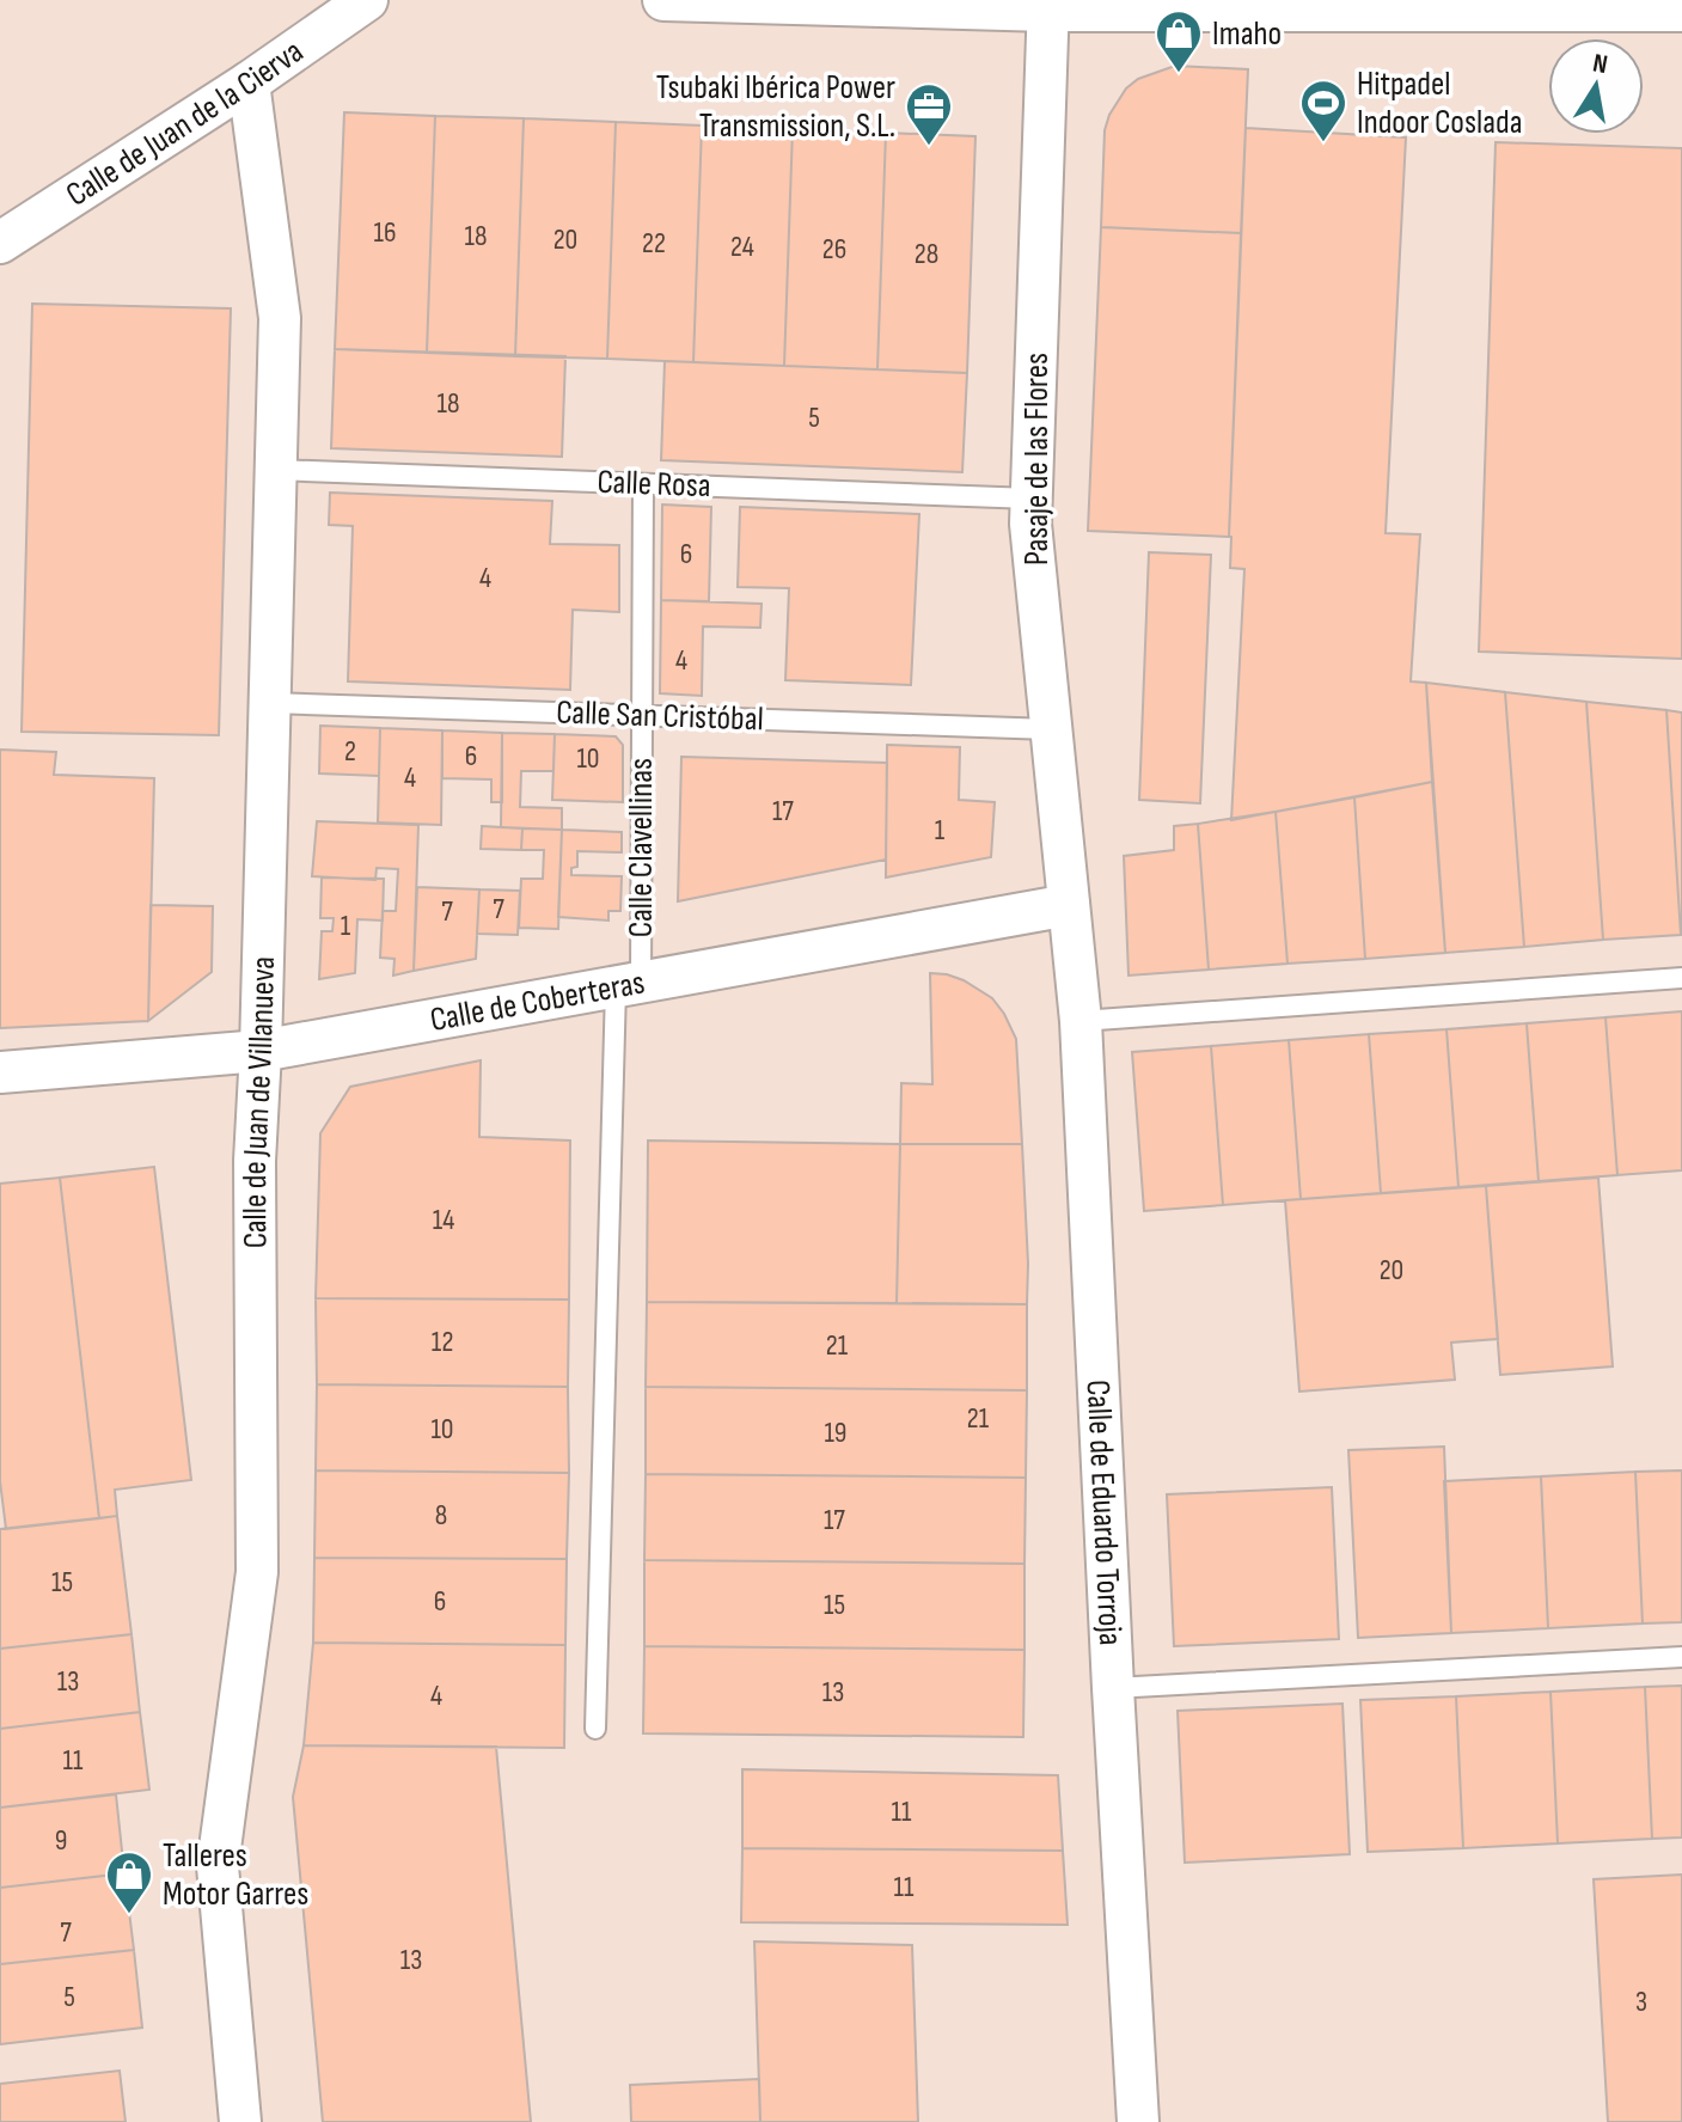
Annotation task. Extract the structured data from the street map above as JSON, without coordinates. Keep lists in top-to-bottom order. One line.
{"streets":{"street":["Calle de Juan de la Cierva","Pasaje de las Flores","Calle de Coberteras","Calle de Juan de Villanueva","Calle de Eduardo Torroja"],"lane":["Calle Rosa","Calle San Cristóbal","Calle Clavellinas"]},"crossings":[["Calle de Juan de la Cierva","Calle de Juan de Villanueva"],["Pasaje de las Flores","Calle Rosa"],["Pasaje de las Flores","Calle San Cristóbal"],["Pasaje de las Flores","Calle de Coberteras"],["Pasaje de las Flores","Calle de Eduardo Torroja"],["Calle Rosa","Calle Clavellinas"],["Calle Rosa","Calle de Juan de Villanueva"],["Calle San Cristóbal","Calle Clavellinas"],["Calle San Cristóbal","Calle de Juan de Villanueva"],["Calle Clavellinas","Calle de Coberteras"],["Calle de Coberteras","Calle de Juan de Villanueva"],["Calle de Coberteras","Calle de Eduardo Torroja"]],"places":{"shop":["Imaho","Talleres Motor Garres"],"sports":["Hitpadel Indoor Coslada"],"office":["Tsubaki Ibérica Power Transmission, S.L."]},"house_numbers":["16","18","20","22","24","26","28","18","5","6","4","4","2","6","10","4","17","1","7","7","1","14","20","12","21","21","10","19","8","17","15","6","15","13","13","4","11","11","9","11","7","13","5","3"],"north":"top"}
